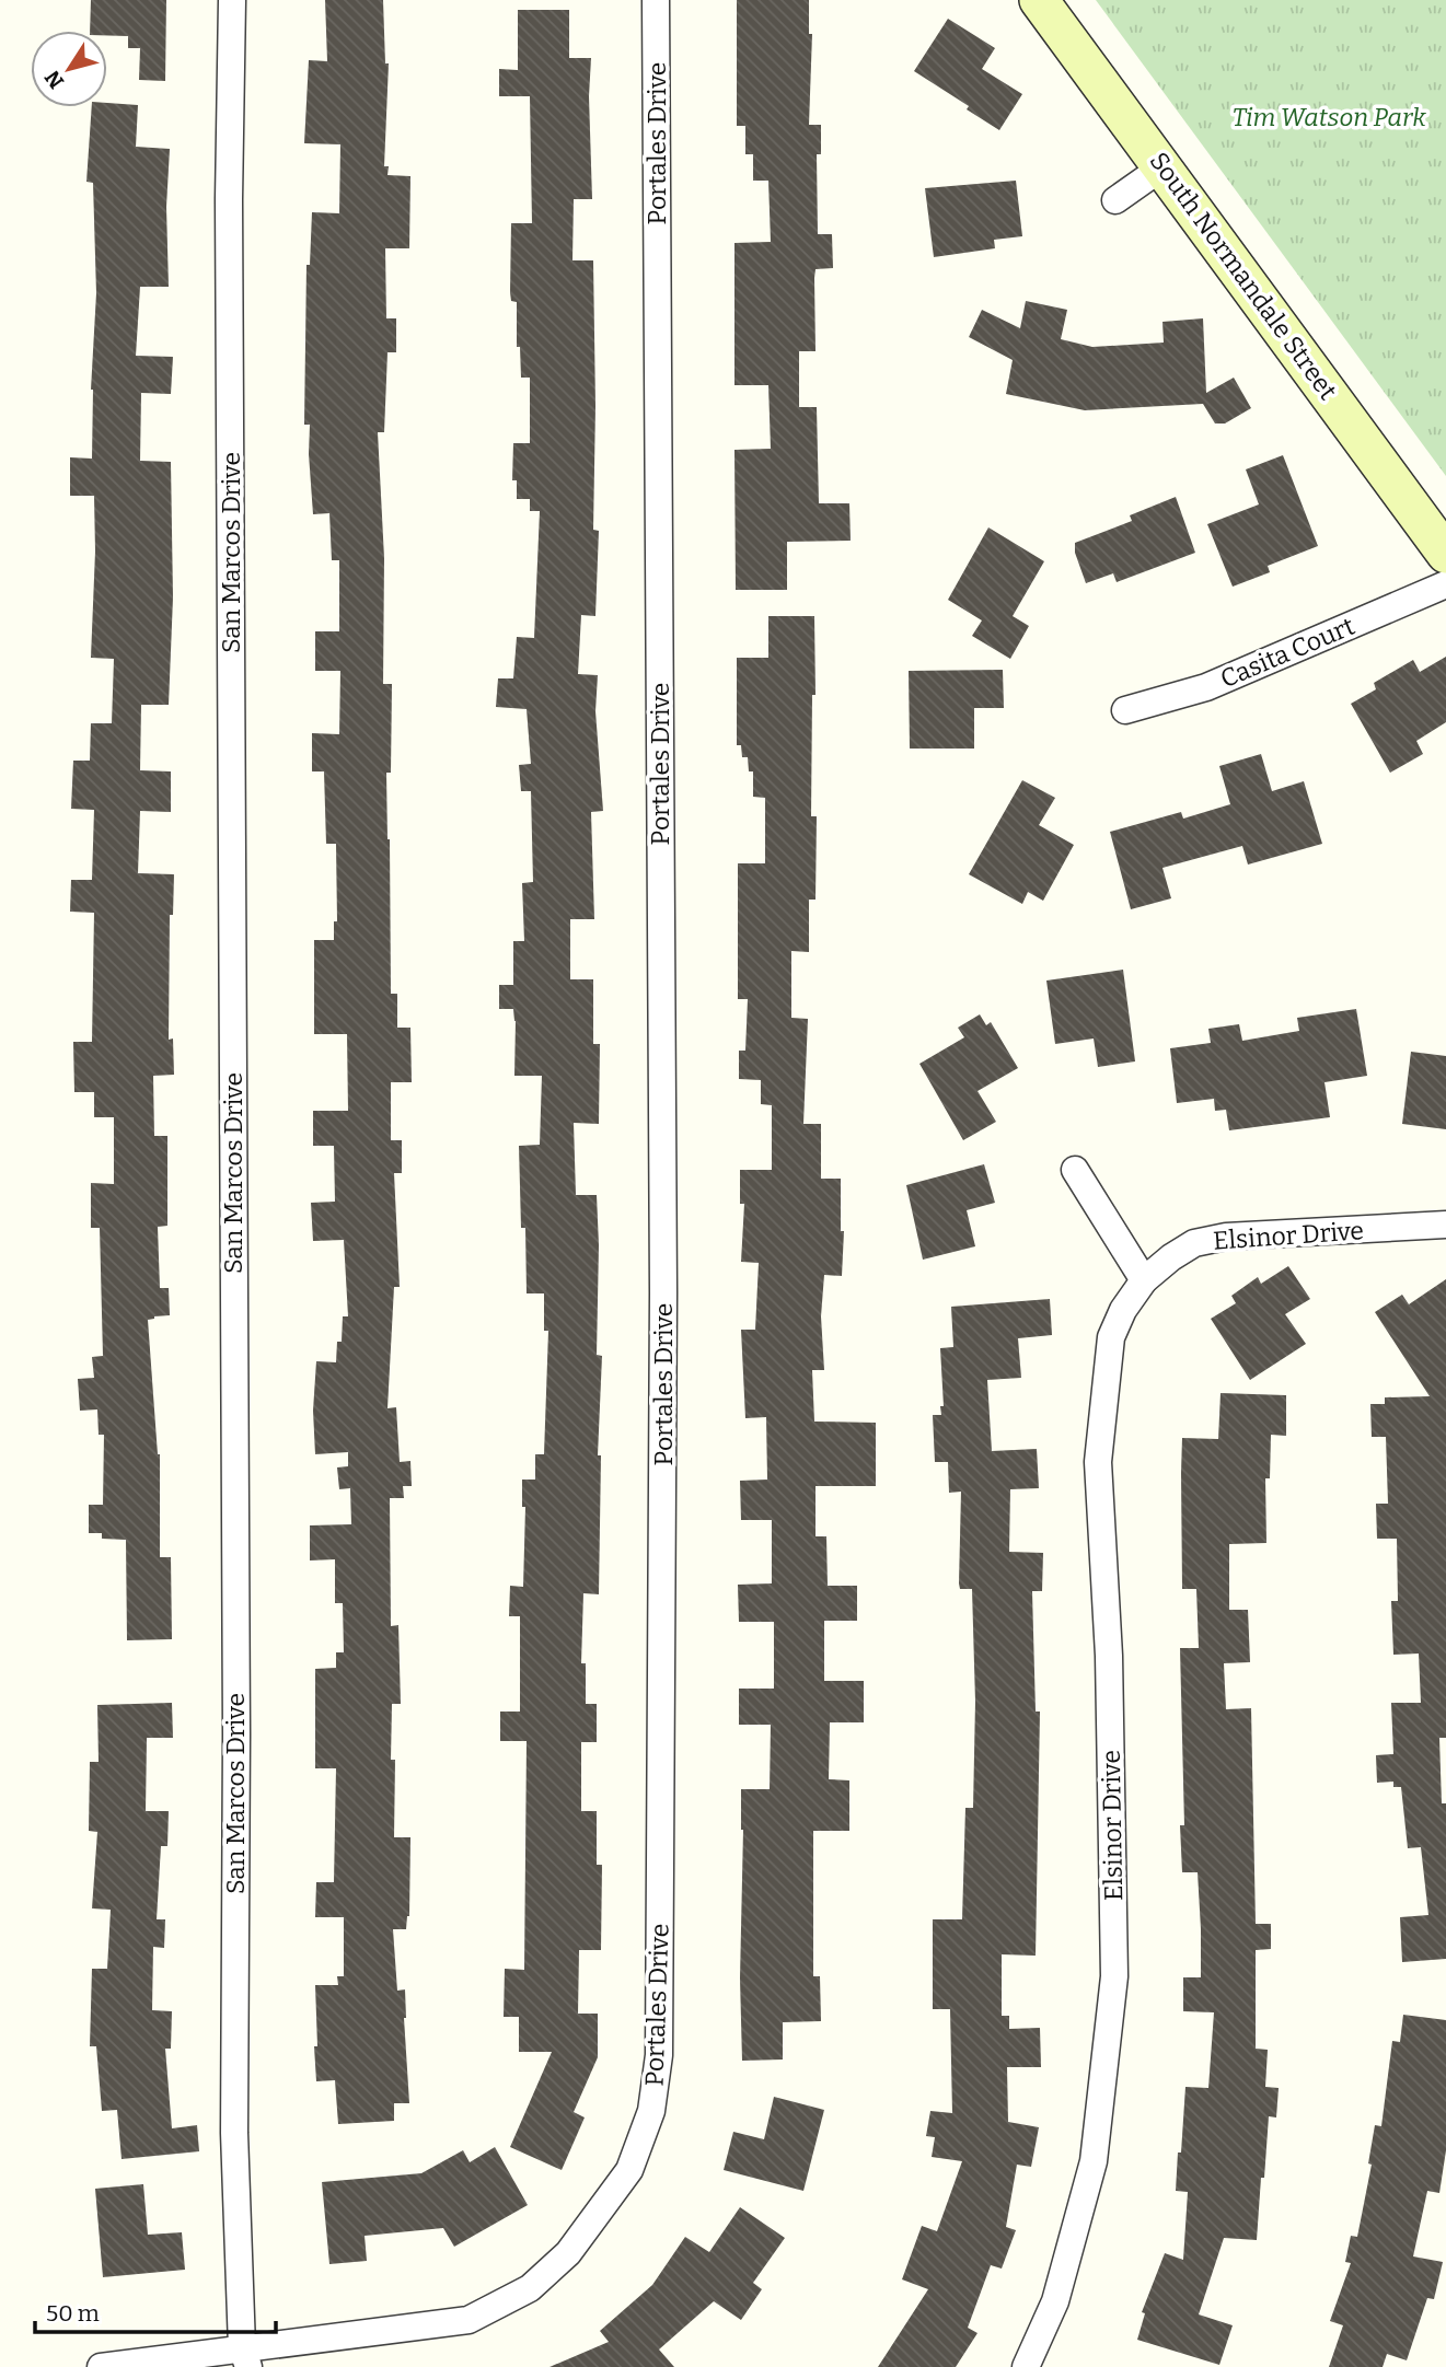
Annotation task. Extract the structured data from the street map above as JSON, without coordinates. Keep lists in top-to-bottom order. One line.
{"streets":{"street":["Portales Drive","South Normandale Street","San Marcos Drive","Casita Court","Elsinor Drive"]},"crossings":[["Portales Drive","San Marcos Drive"]],"parks":["Tim Watson Park"],"scale_bar":"50 m","north":"bottom left"}
